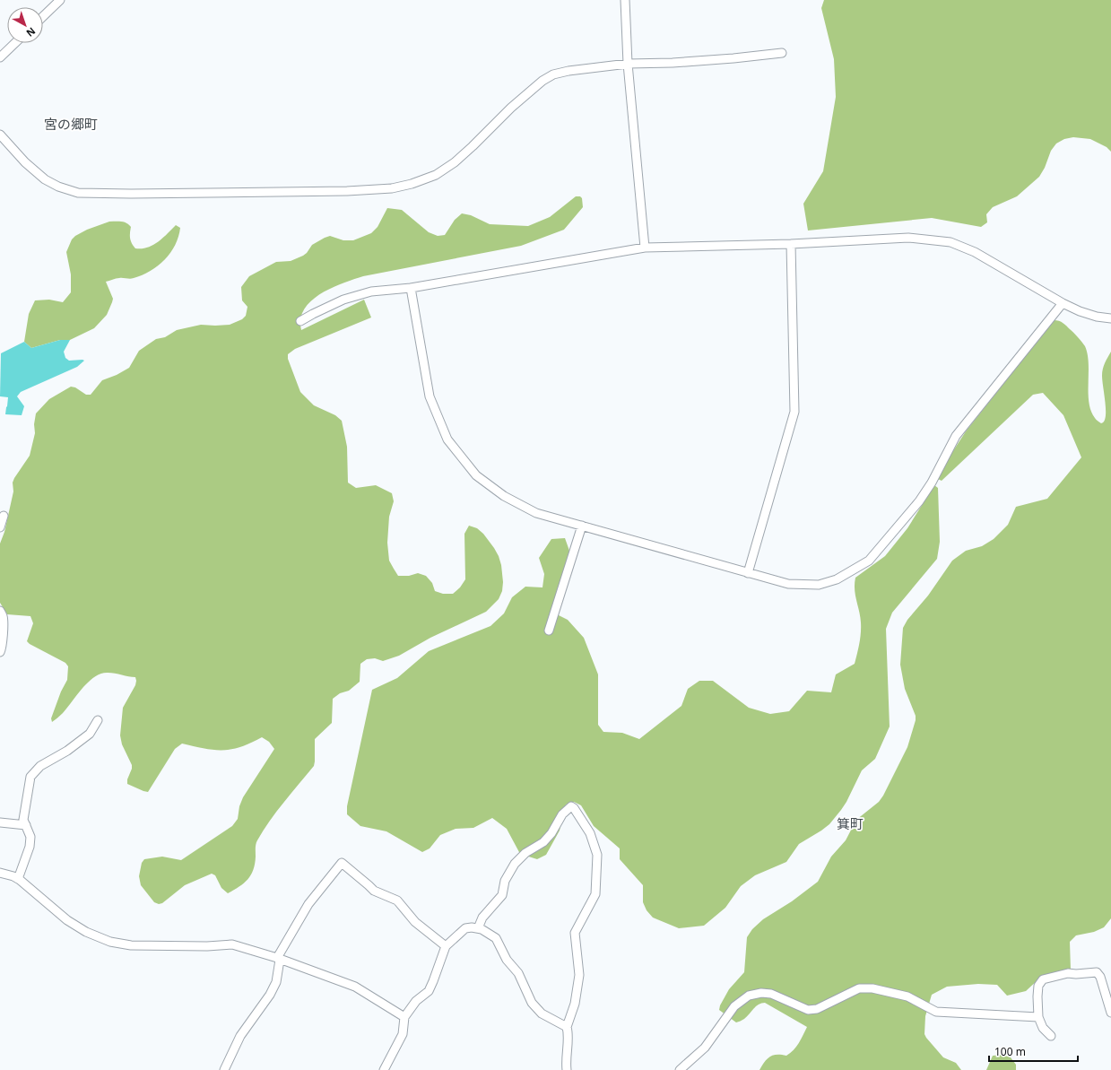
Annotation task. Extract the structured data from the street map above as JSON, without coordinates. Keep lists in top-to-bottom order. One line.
{"districts":["宮の郷町","箕町"],"scale_bar":"100 m","north":"bottom right"}
